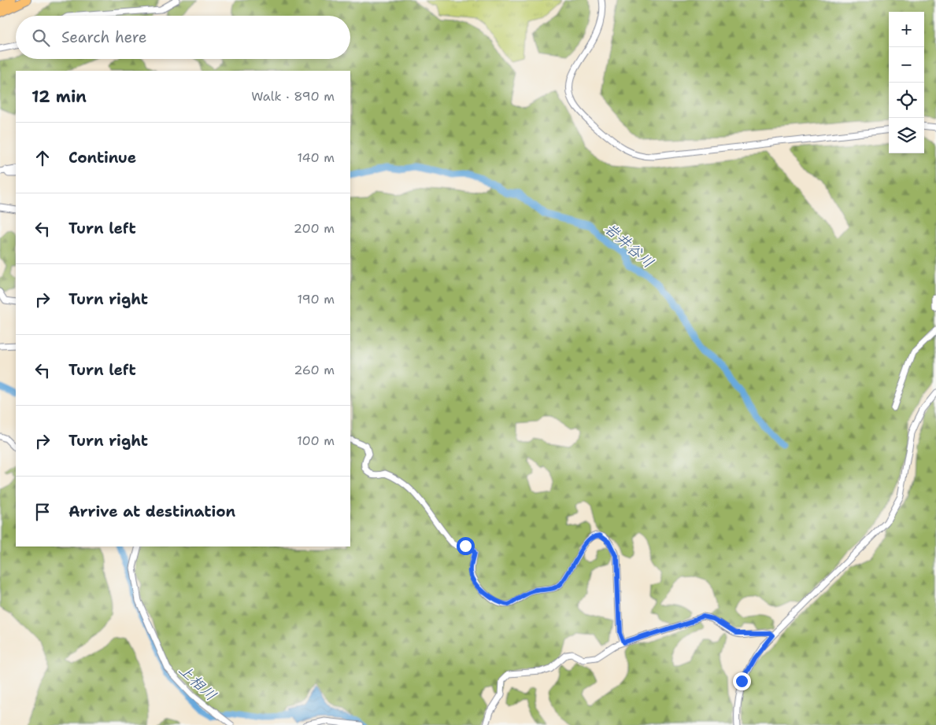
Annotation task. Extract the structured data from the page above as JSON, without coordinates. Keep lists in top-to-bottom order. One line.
{"water":["岩井谷川","上相川"],"page":{"map_buttons":["+","−"],"search":"Search here","heading":["12 min","Walk · 890 m"],"list":[["Continue","140 m"],["Turn left","200 m"],["Turn right","190 m"],["Turn left","260 m"],["Turn right","100 m"],"Arrive at destination"]}}
